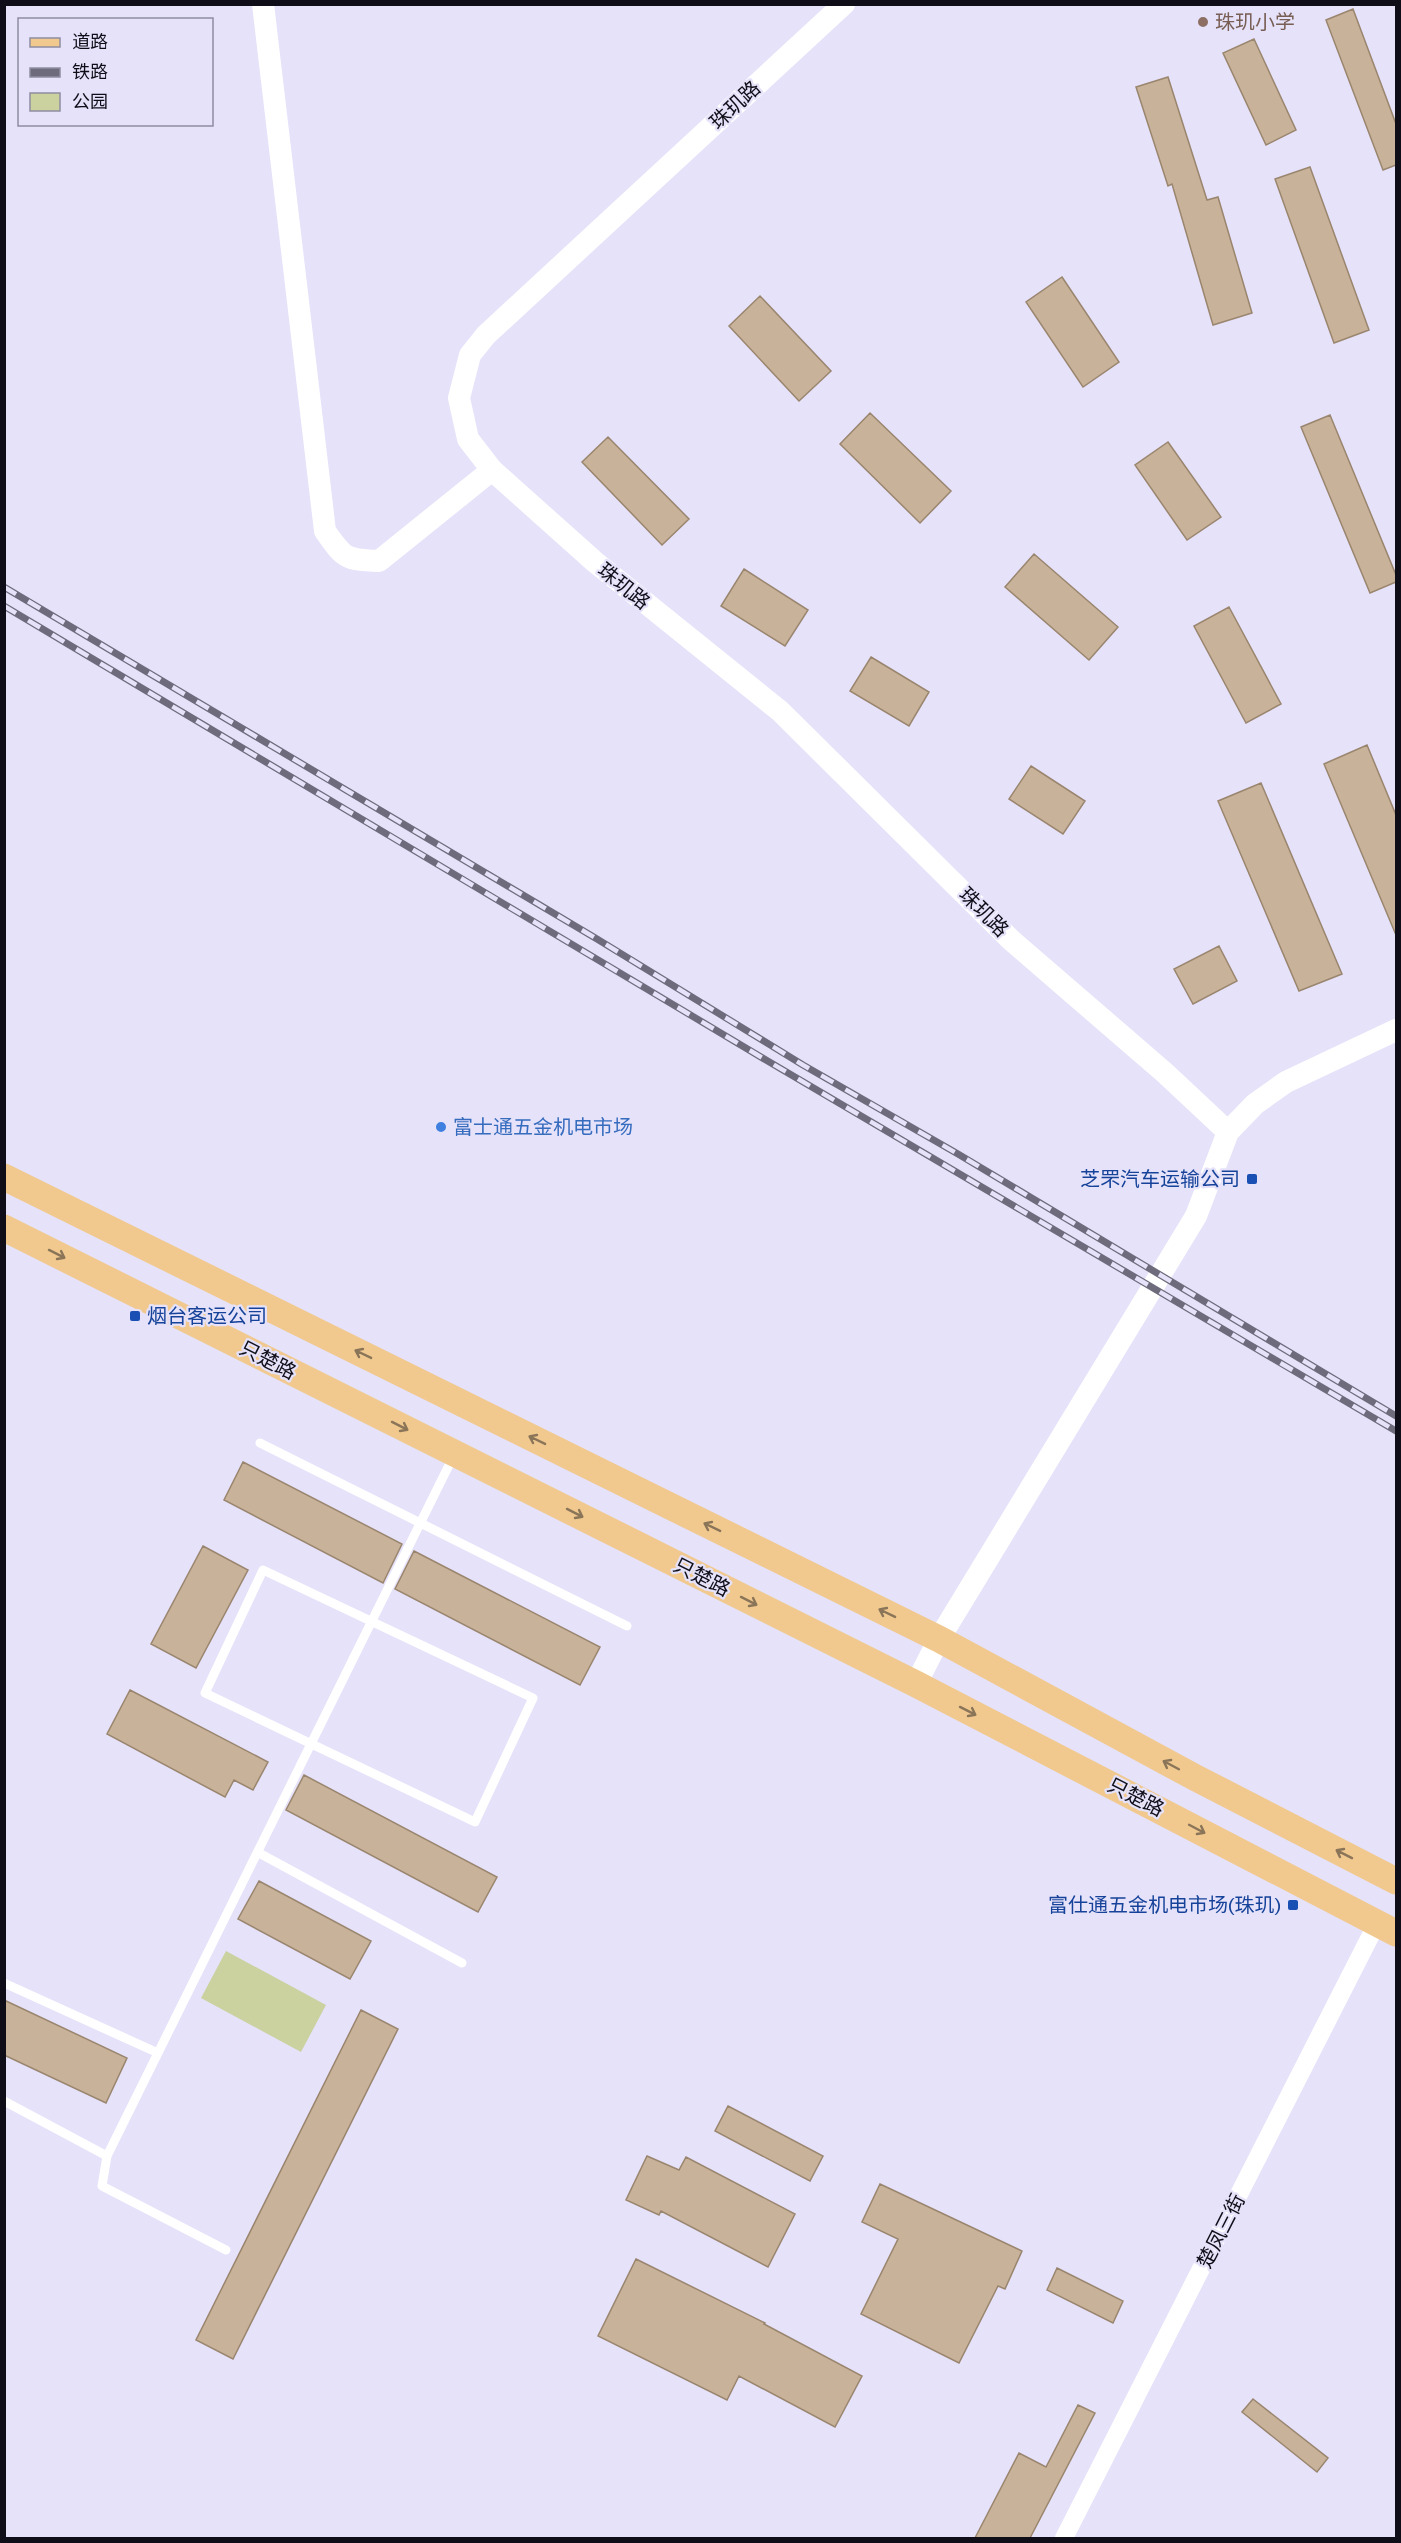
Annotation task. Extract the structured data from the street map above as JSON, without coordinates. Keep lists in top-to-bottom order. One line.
{"streets":{"main road":["只楚路"],"street":["珠玑路","楚凤三街"]},"crossings":[["只楚路","楚凤三街"]],"places":{"other":["珠玑小学","富士通五金机电市场"],"transit":["芝罘汽车运输公司","烟台客运公司","富仕通五金机电市场(珠玑)"]},"legend":["道路","铁路","公园"]}
